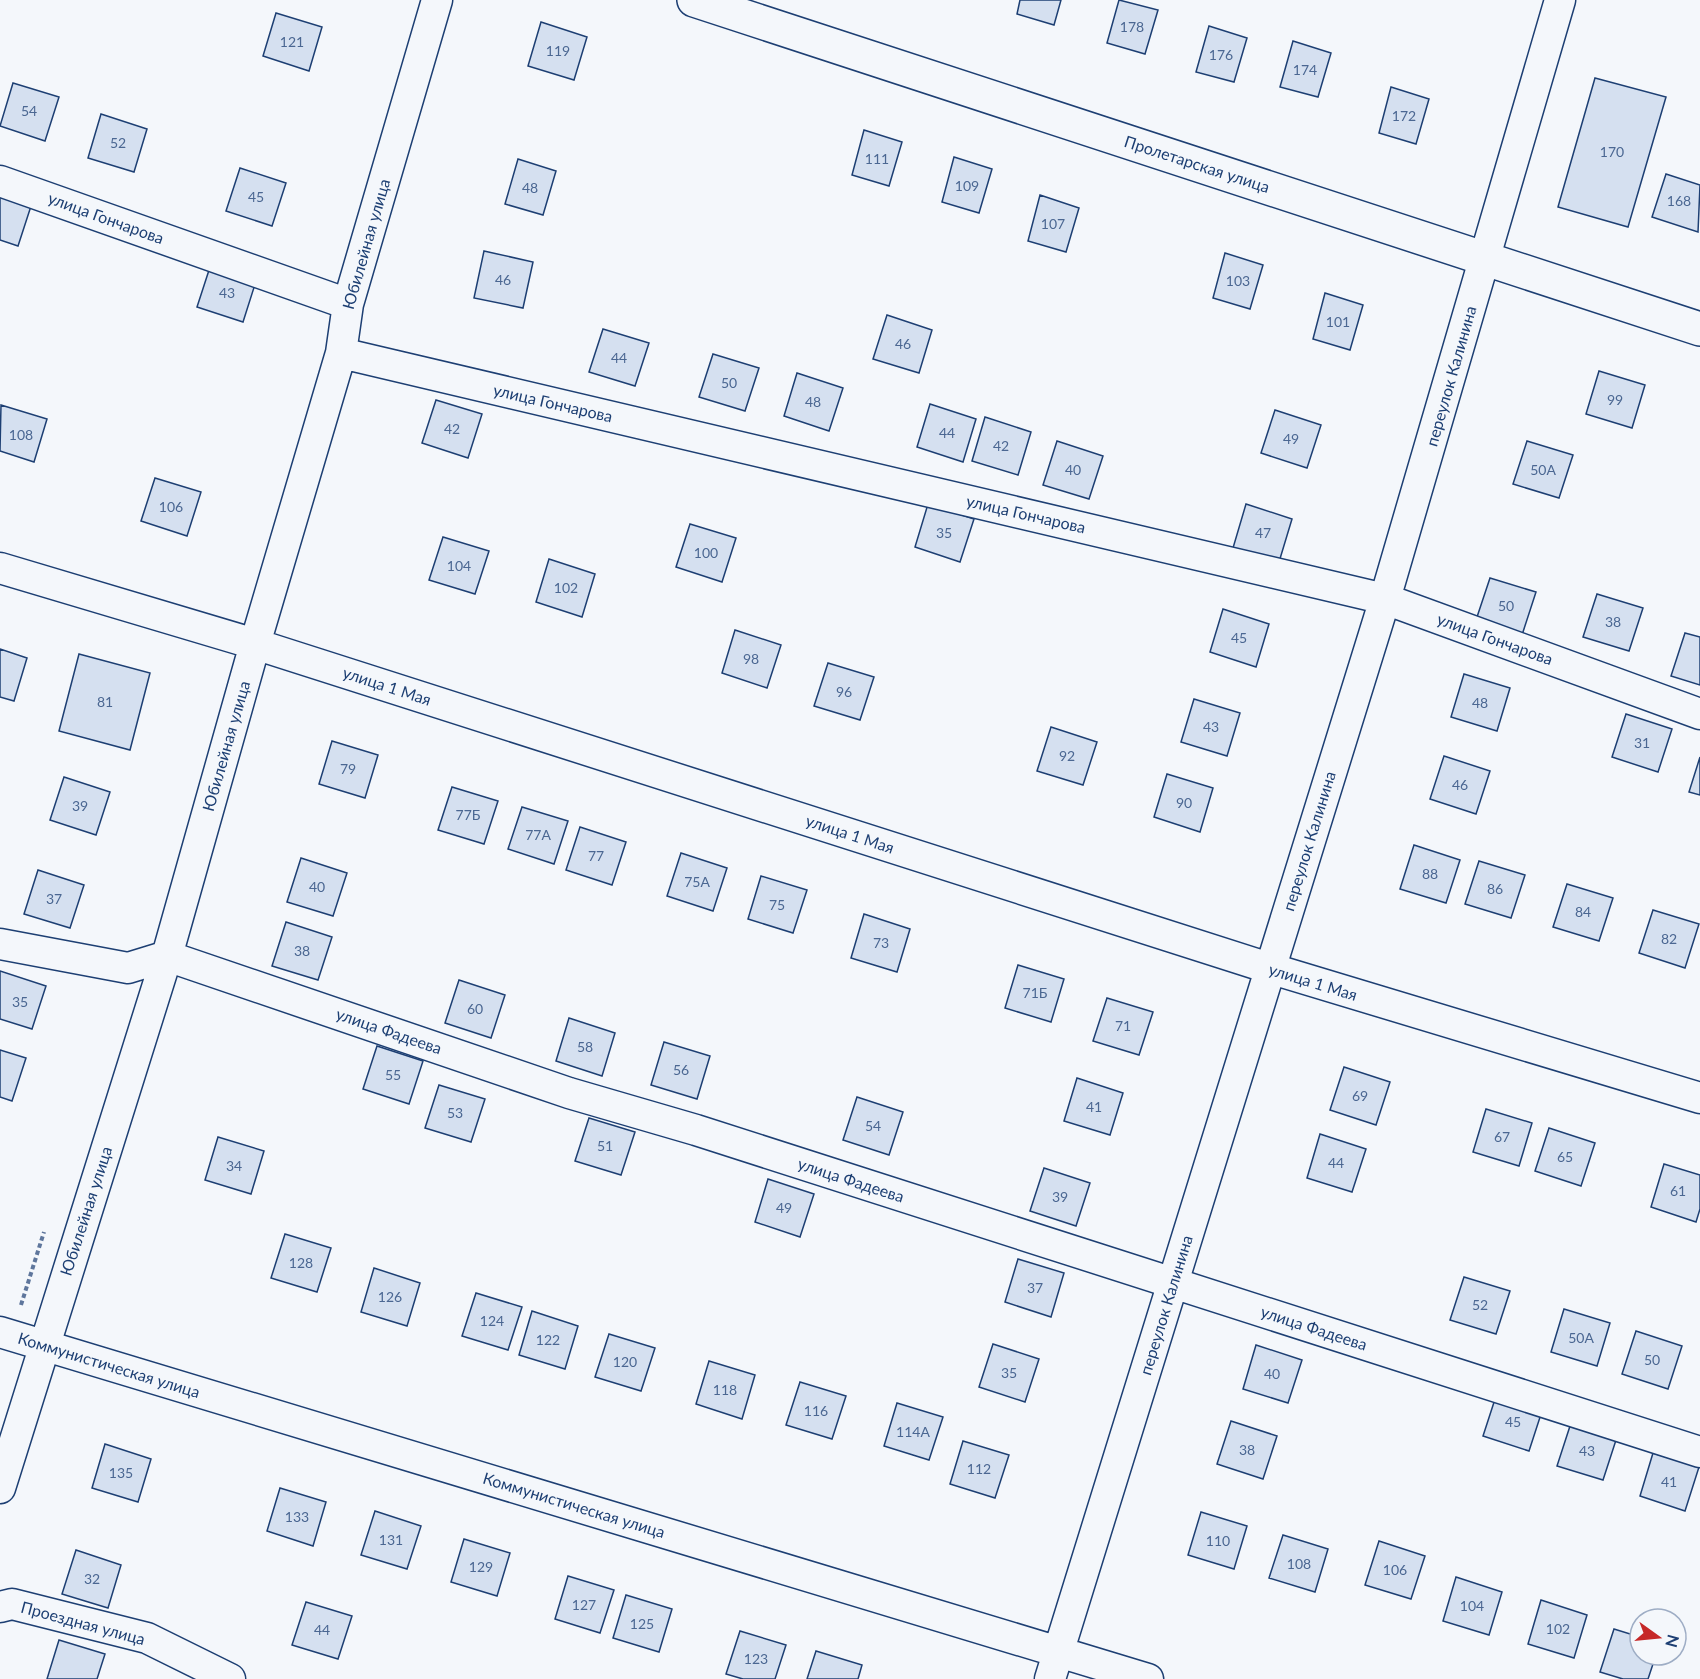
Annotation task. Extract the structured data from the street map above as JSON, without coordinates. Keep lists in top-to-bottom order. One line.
{"streets":{"main road":["Пролетарская улица"],"street":["улица Гончарова","Юбилейная улица","переулок Калинина","улица 1 Мая","улица Фадеева","Коммунистическая улица","Проездная улица"]},"crossings":[["Пролетарская улица","переулок Калинина"],["улица Гончарова","Юбилейная улица"],["улица Гончарова","переулок Калинина"],["Юбилейная улица","улица 1 Мая"],["Юбилейная улица","улица Фадеева"],["Юбилейная улица","Коммунистическая улица"],["переулок Калинина","улица 1 Мая"],["переулок Калинина","улица Фадеева"],["переулок Калинина","Коммунистическая улица"]],"house_numbers":["178","121","119","176","174","54","172","52","170","111","109","48","45","168","107","46","103","43","101","46","44","50","99","48","42","44","108","49","42","40","50А","106","35","47","100","104","102","50","38","45","98","96","81","48","43","31","92","79","46","90","39","77Б","77А","77","88","75А","40","86","37","75","84","82","73","38","71Б","35","60","71","58","56","55","69","41","53","54","67","51","65","44","34","61","39","49","128","37","126","52","124","50А","122","50","120","35","40","118","116","45","114А","38","43","112","135","41","133","131","110","108","129","106","32","127","104","125","102","44","123"],"north":"right"}
